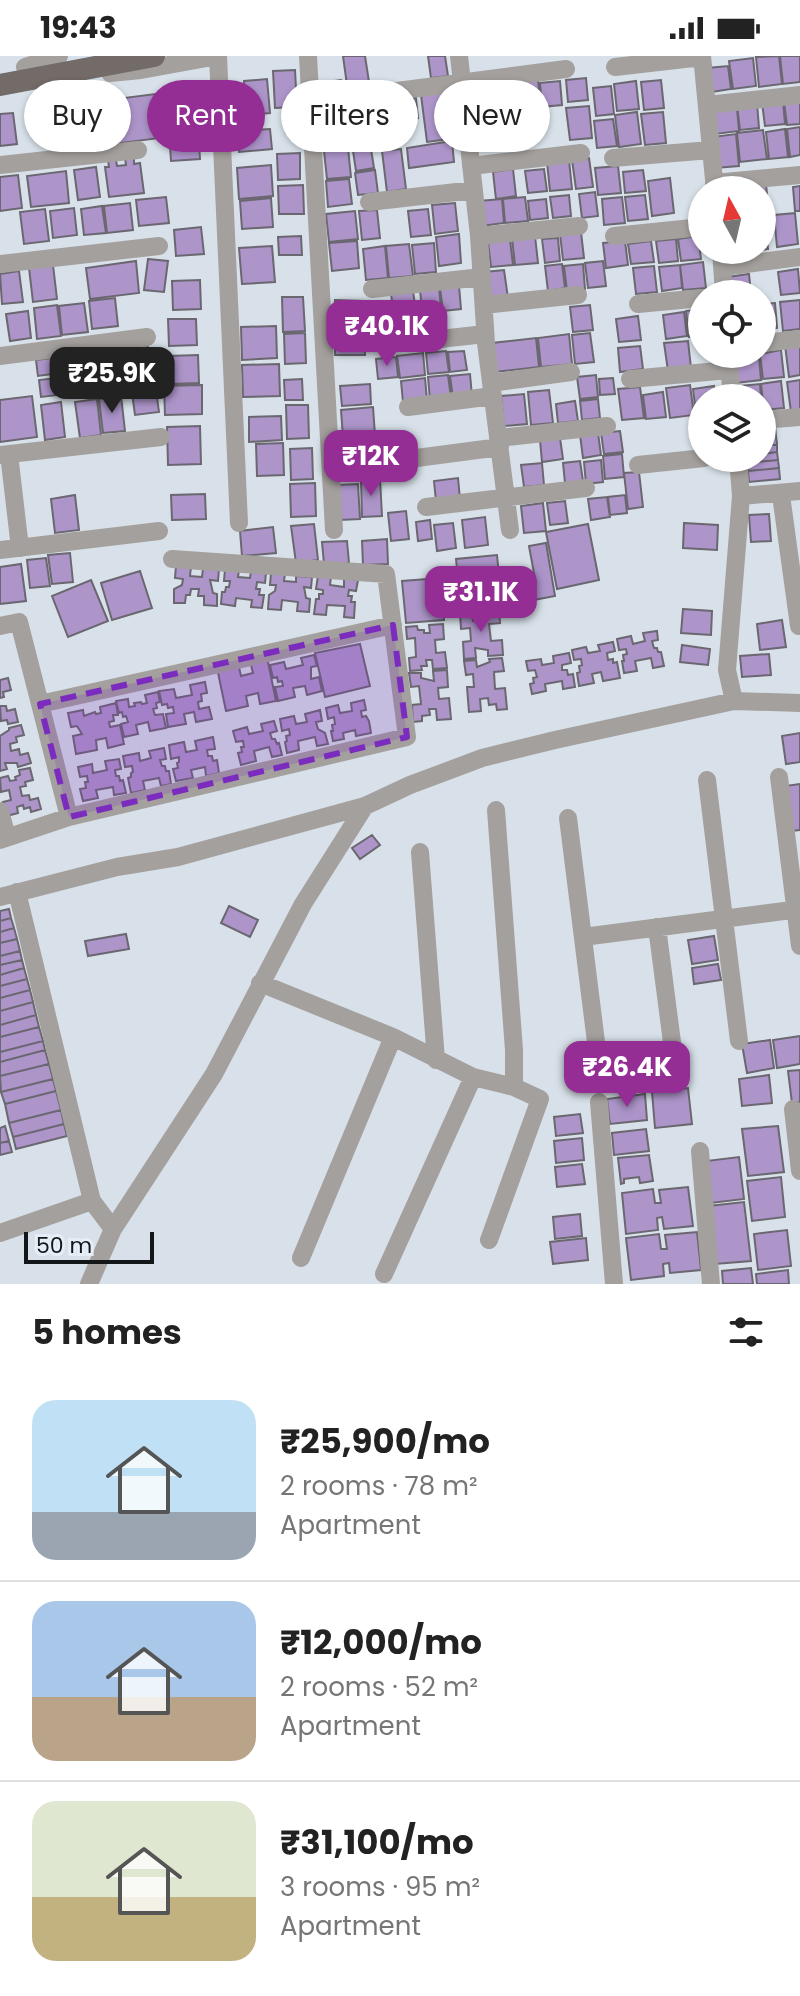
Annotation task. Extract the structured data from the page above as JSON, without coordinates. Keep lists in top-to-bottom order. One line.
{"scale_bar":"50 m","north":"top","page":{"status":"19:43","chip":["Buy","Rent","Filters","New"],"price":["₹40.1K","₹25.9K","₹12K","₹31.1K","₹26.4K"],"scale":"50 m","heading":"5 homes","list":[{"name":"₹25,900/mo","note":"2 rooms · 78 m² · Apartment"},{"name":"₹12,000/mo","note":"2 rooms · 52 m² · Apartment"},{"name":"₹31,100/mo","note":"3 rooms · 95 m² · Apartment"}]}}
